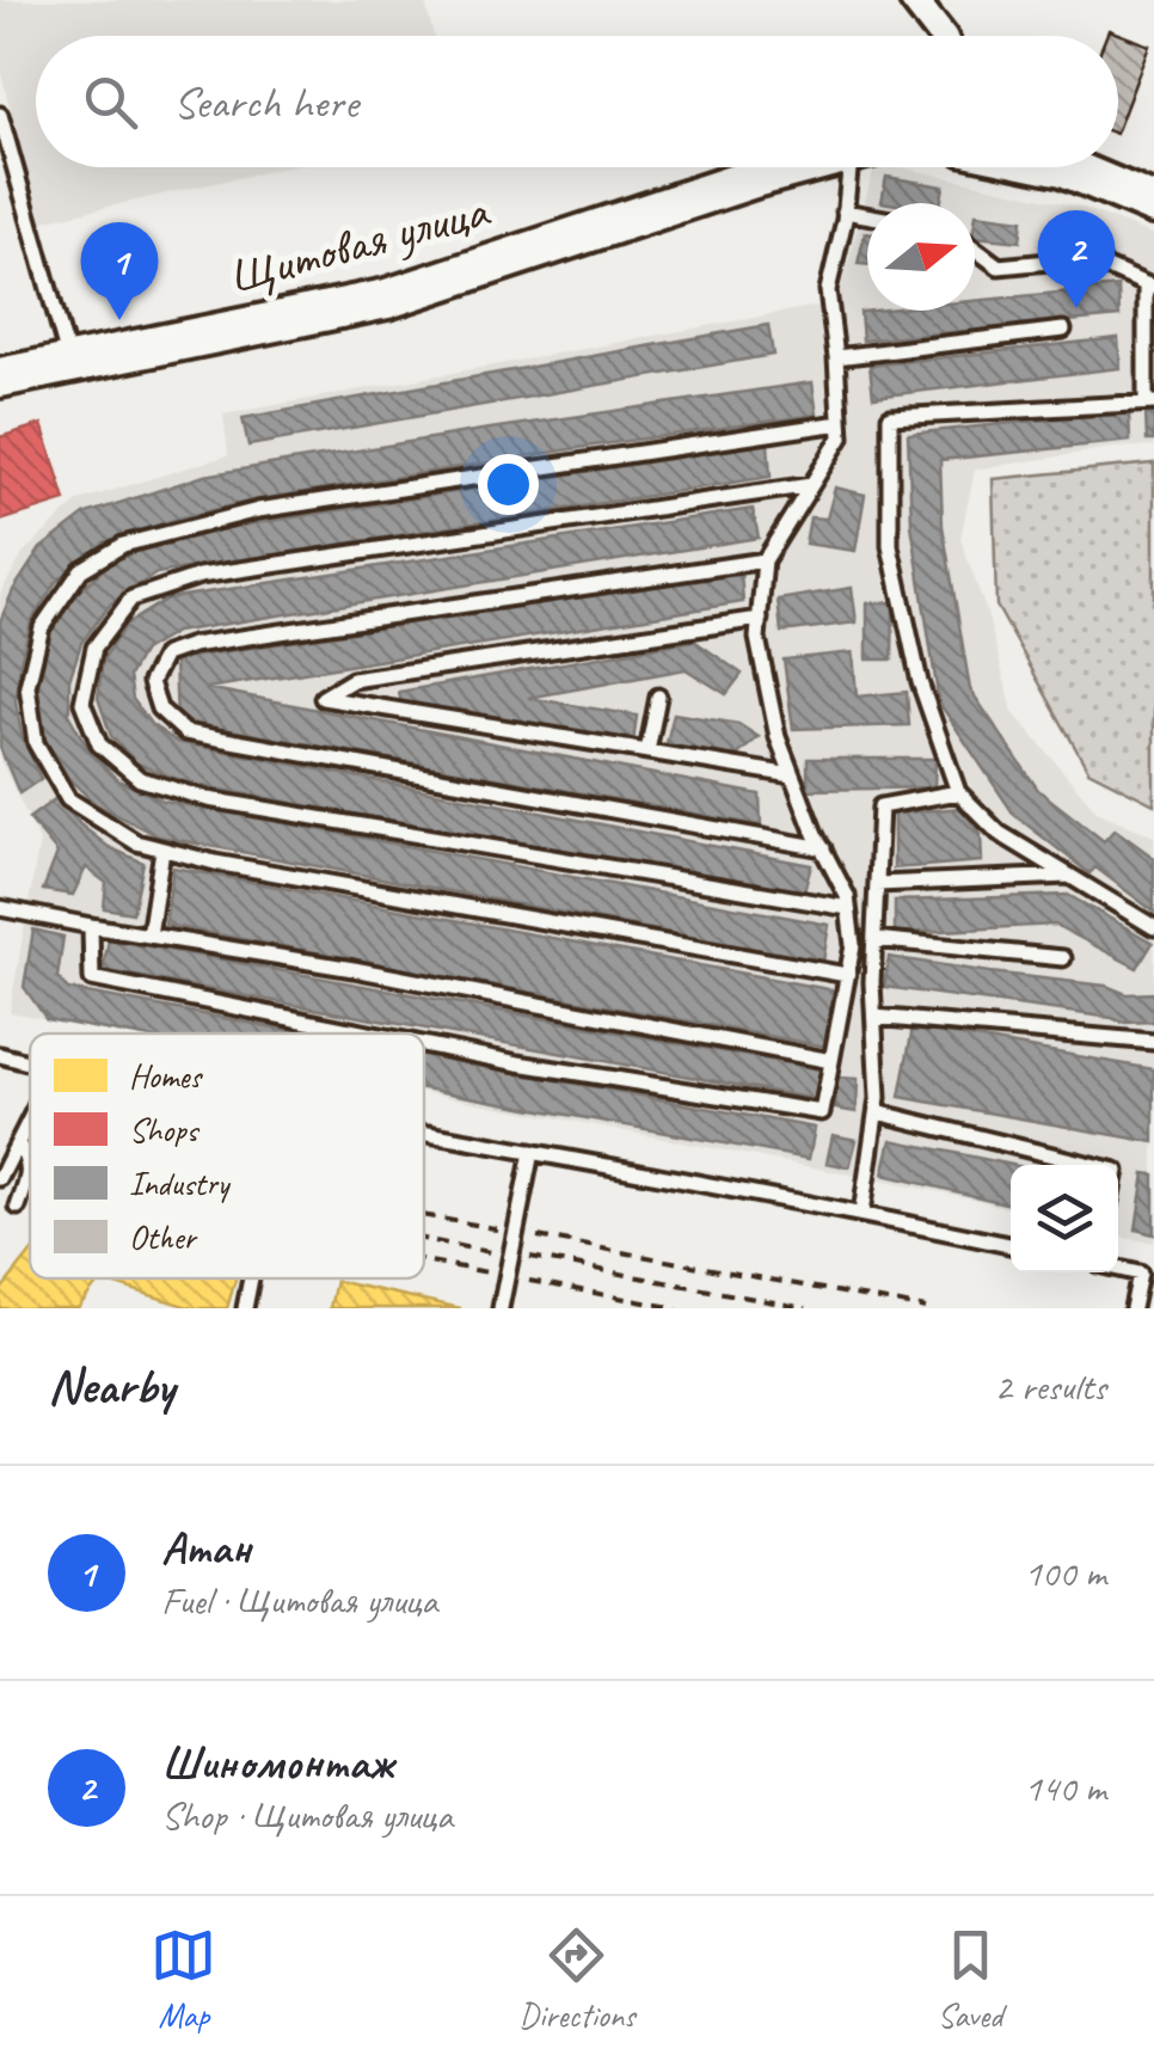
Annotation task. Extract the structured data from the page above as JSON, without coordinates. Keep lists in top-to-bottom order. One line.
{"streets":{"street":["Щитовая улица"]},"legend":["Homes","Shops","Industry","Other"],"north":"right","page":{"search":"Search here","pins":["2","1"],"heading":["Nearby","2 results"],"list":[{"mark":"1","name":"Атан","note":"Fuel · Щитовая улица","value":"100 m"},{"mark":"2","name":"Шиномонтаж","note":"Shop · Щитовая улица","value":"140 m"}],"nav":["Map","Directions","Saved"]}}
